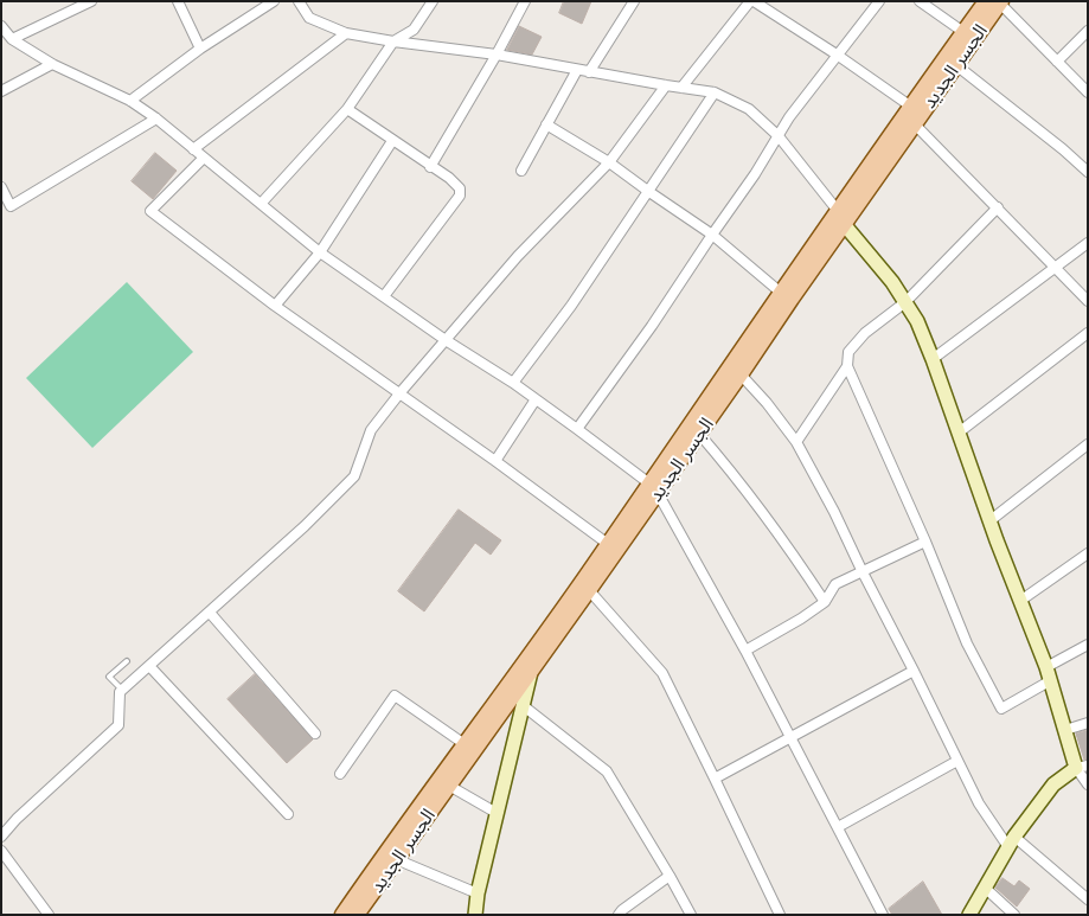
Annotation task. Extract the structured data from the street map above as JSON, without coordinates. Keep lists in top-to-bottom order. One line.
{"streets":{"main road":["الجسر الجديد"]}}
